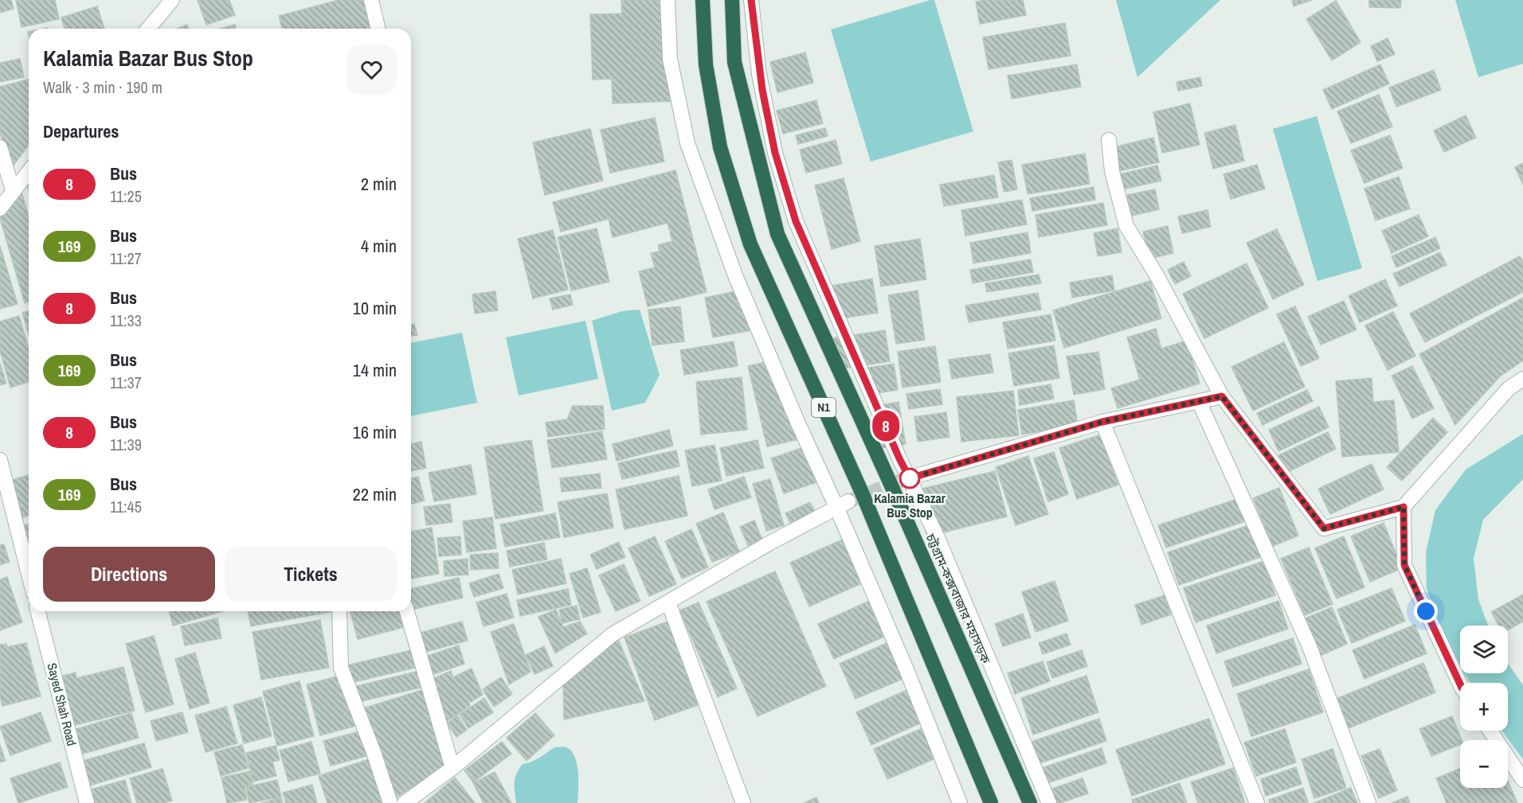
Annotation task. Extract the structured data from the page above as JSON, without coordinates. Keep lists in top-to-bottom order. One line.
{"streets":{"highway":["N1","চট্টগ্রাম-কক্সবাজার মহাসড়ক"],"street":["Sayed Shah Road"]},"places":["Kalamia Bazar Bus Stop"],"lines":["bus line 8"],"page":{"on_map":"8","heading":[["Kalamia Bazar Bus Stop","Walk · 3 min · 190 m"],"Departures"],"list":[{"mark":"8","name":"Bus","note":"11:25","value":"2 min"},{"mark":"169","name":"Bus","note":"11:27","value":"4 min"},{"mark":"8","name":"Bus","note":"11:33","value":"10 min"},{"mark":"169","name":"Bus","note":"11:37","value":"14 min"},{"mark":"8","name":"Bus","note":"11:39","value":"16 min"},{"mark":"169","name":"Bus","note":"11:45","value":"22 min"}],"buttons":["Directions","Tickets"],"map_buttons":["+","−"]}}
